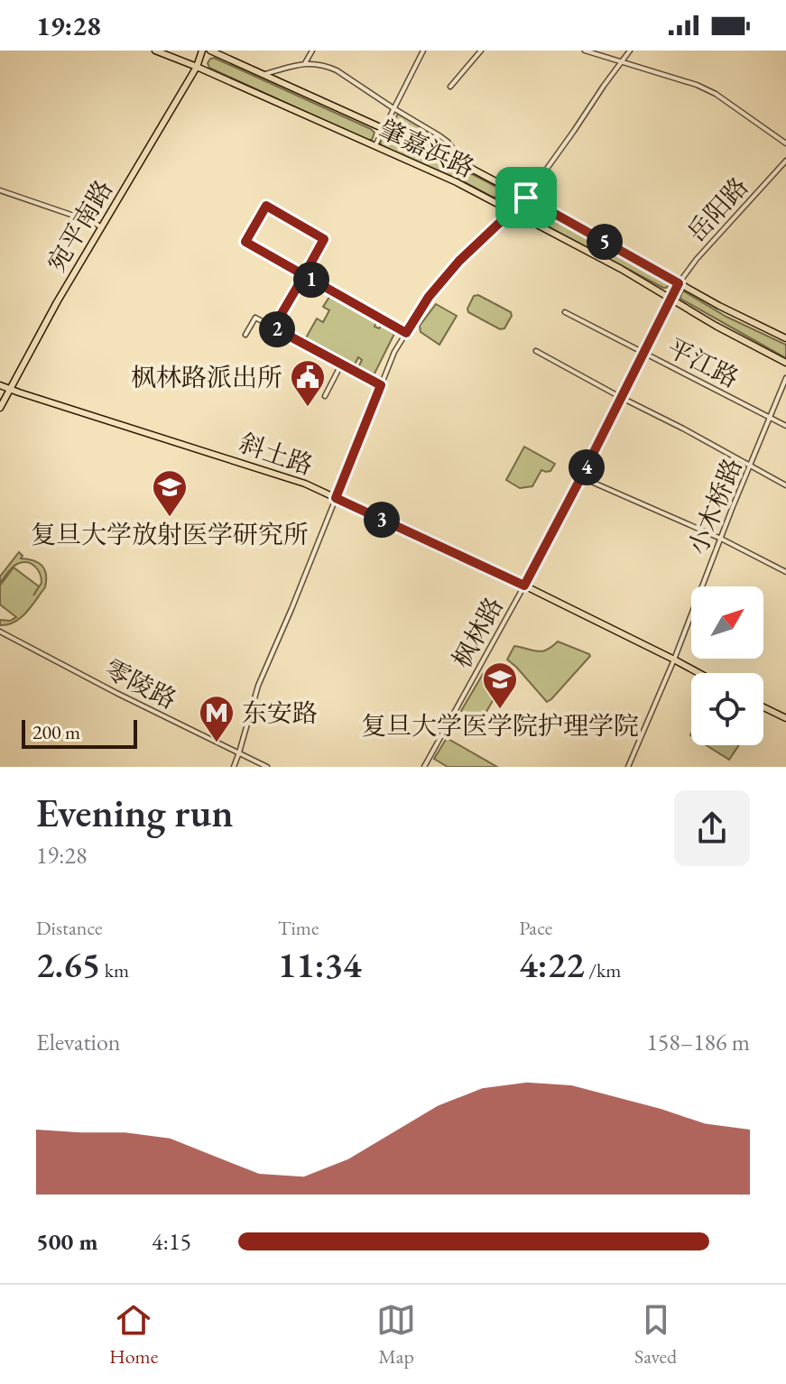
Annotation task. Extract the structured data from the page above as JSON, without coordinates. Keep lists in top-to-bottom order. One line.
{"streets":{"main road":["肇嘉浜路","宛平南路","斜土路"],"street":["岳阳路","平江路","小木桥路","枫林路","零陵路"]},"crossings":[["肇嘉浜路","岳阳路"],["肇嘉浜路","宛平南路"],["肇嘉浜路","枫林路"],["岳阳路","枫林路"],["宛平南路","斜土路"],["平江路","小木桥路"],["平江路","枫林路"],["斜土路","小木桥路"],["斜土路","枫林路"]],"places":{"public building":["枫林路派出所"],"school or university":["复旦大学放射医学研究所","复旦大学医学院护理学院"],"metro station":["东安路"]},"scale_bar":"200 m","north":"top right","page":{"status":"19:28","pins":["5","1","2","4","3"],"scale":"200 m","heading":["Evening run","19:28"],"stats":[["Distance","2.65 km"],["Time","11:34"],["Pace","4:22 /km"]],"chart":["Elevation","158–186 m"],"list":[{"name":"500 m","note":"4:15"}],"tabs":["Home","Map","Saved"]}}
